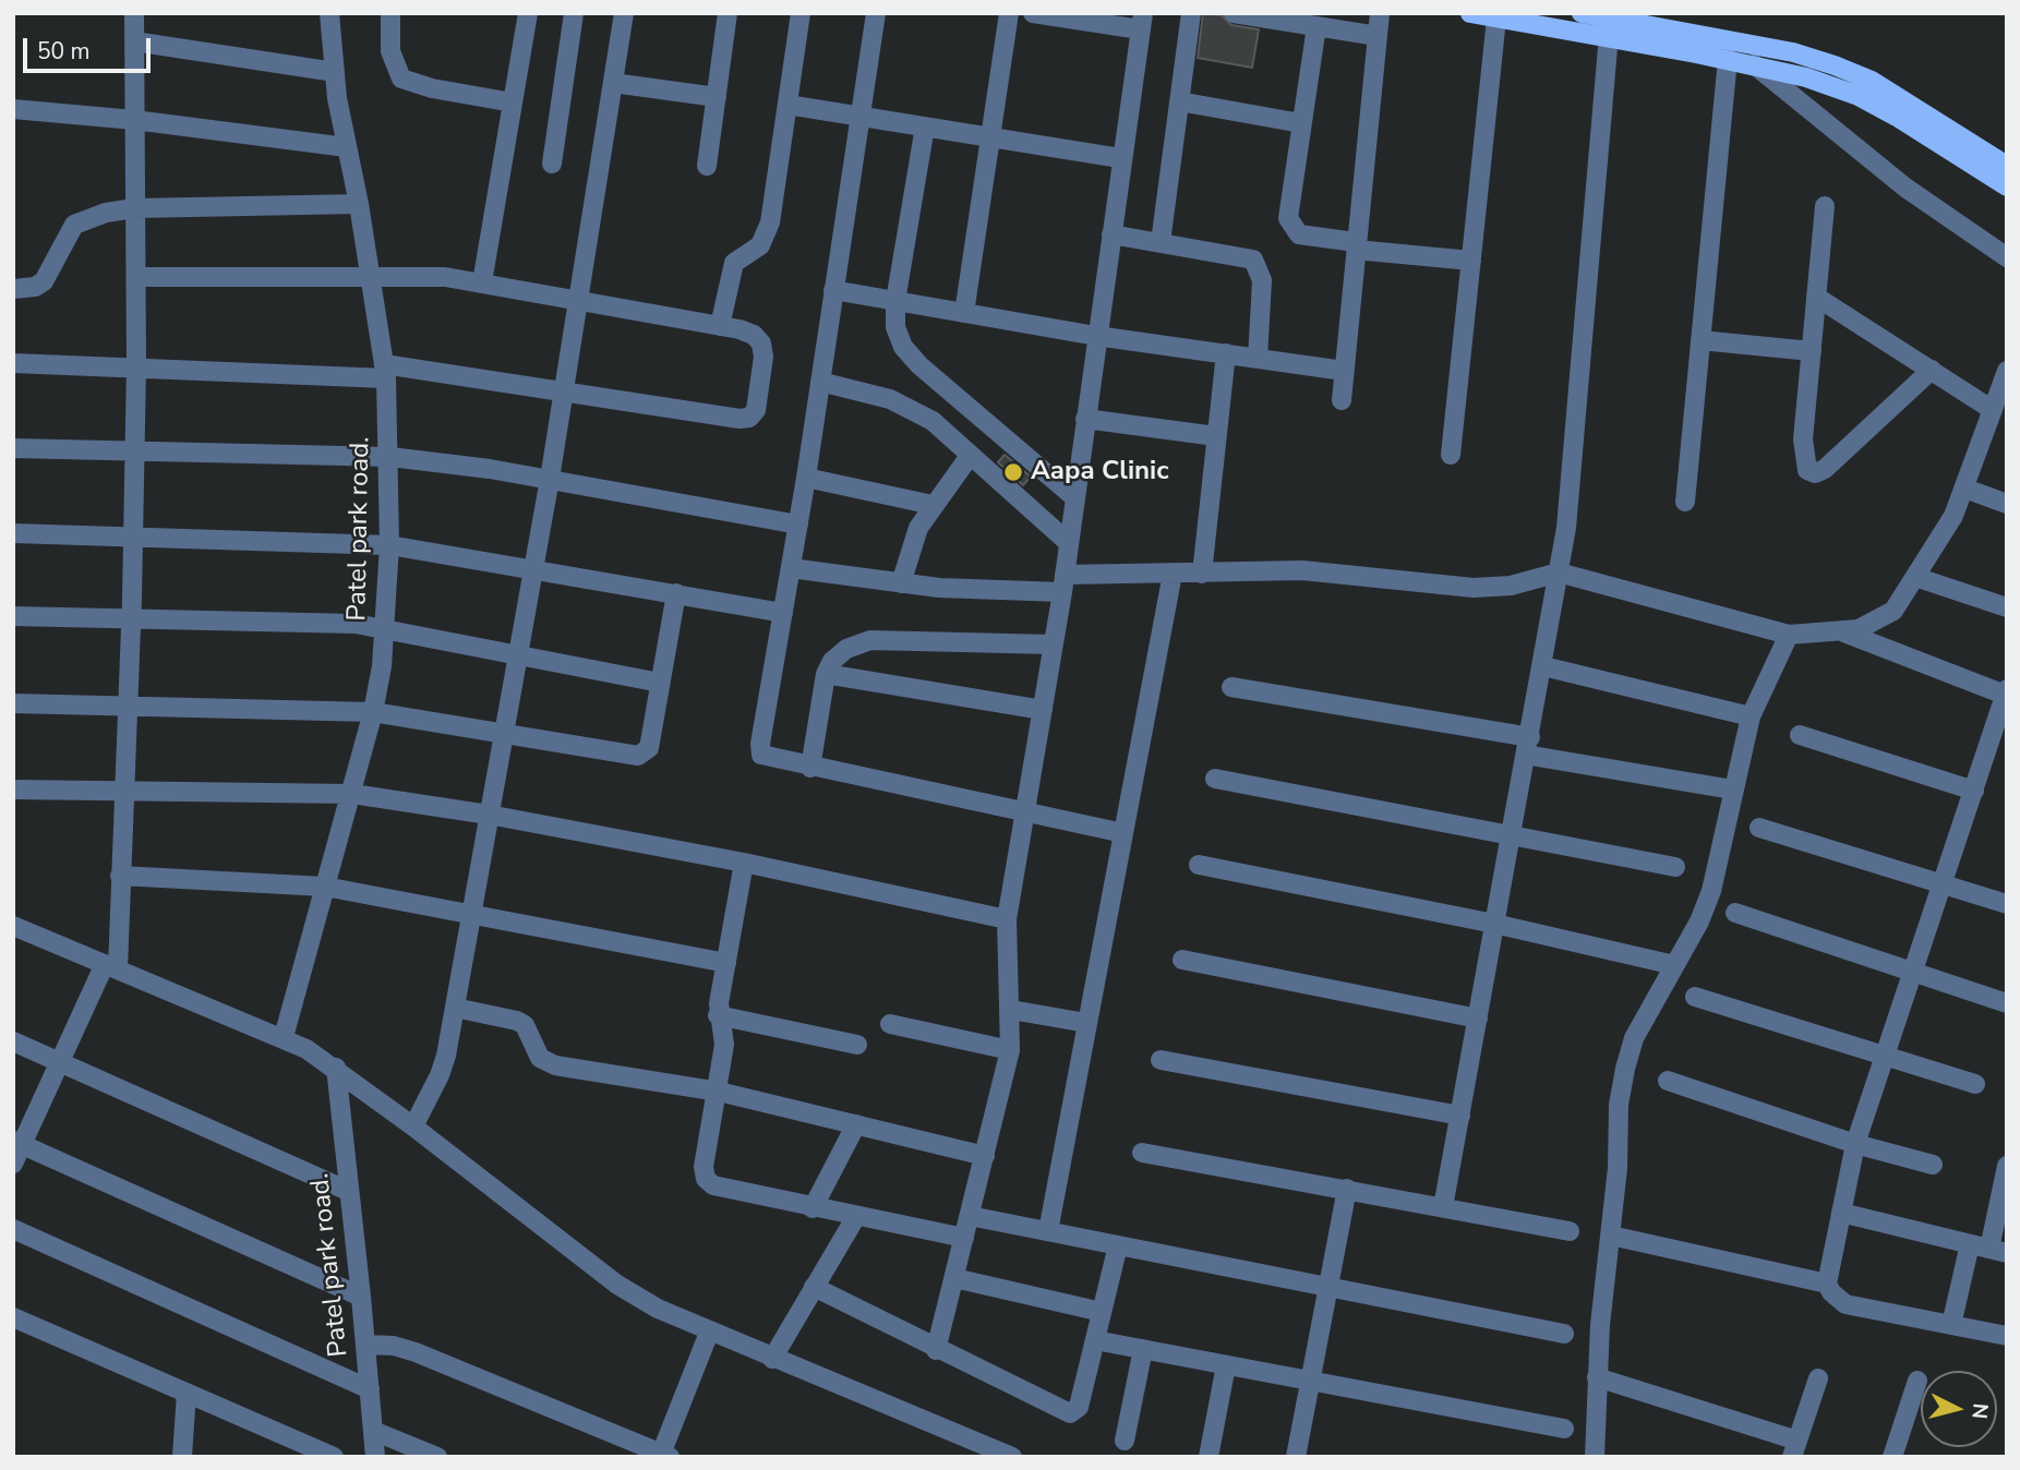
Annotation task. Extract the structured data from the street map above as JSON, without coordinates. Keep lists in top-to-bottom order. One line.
{"streets":{"street":["Patel park road."]},"places":["Aapa Clinic"],"scale_bar":"50 m","north":"right"}
